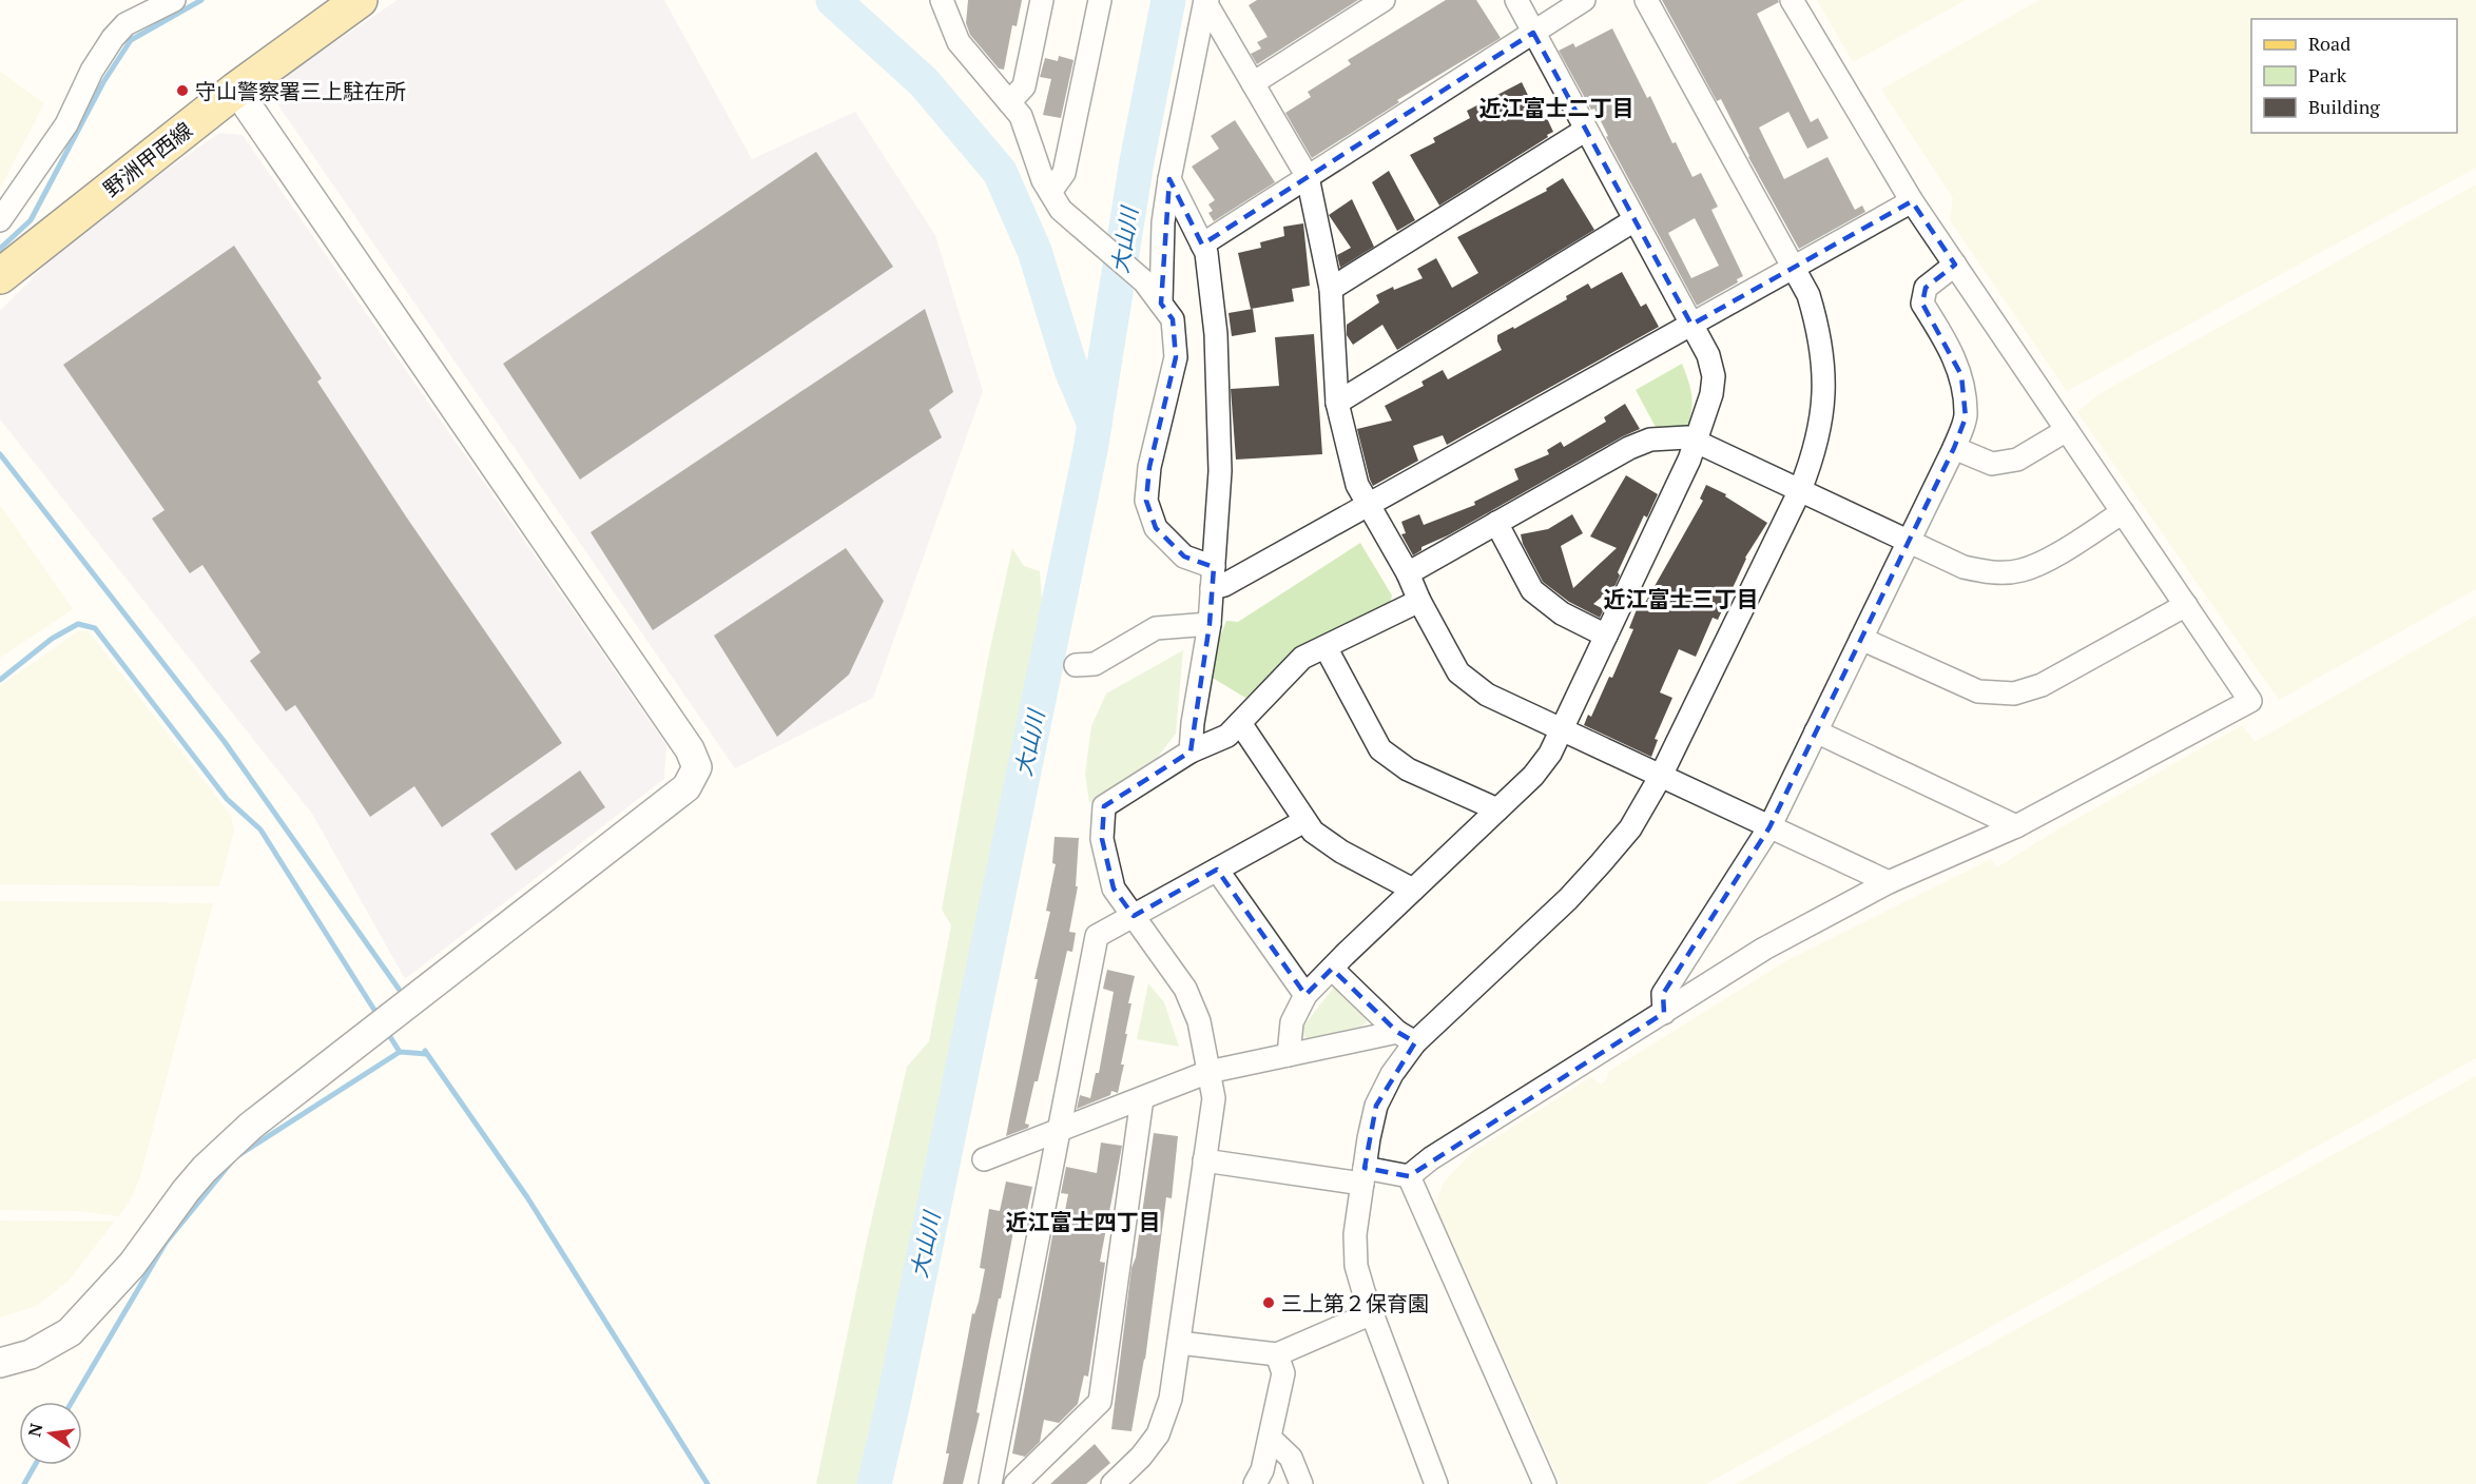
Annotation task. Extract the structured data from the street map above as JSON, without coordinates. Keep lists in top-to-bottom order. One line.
{"streets":{"main road":["野洲甲西線"]},"districts":["近江富士二丁目","近江富士三丁目","近江富士四丁目"],"water":["大山川"],"places":["守山警察署三上駐在所","三上第２保育園"],"legend":["Road","Park","Building"],"north":"left"}
